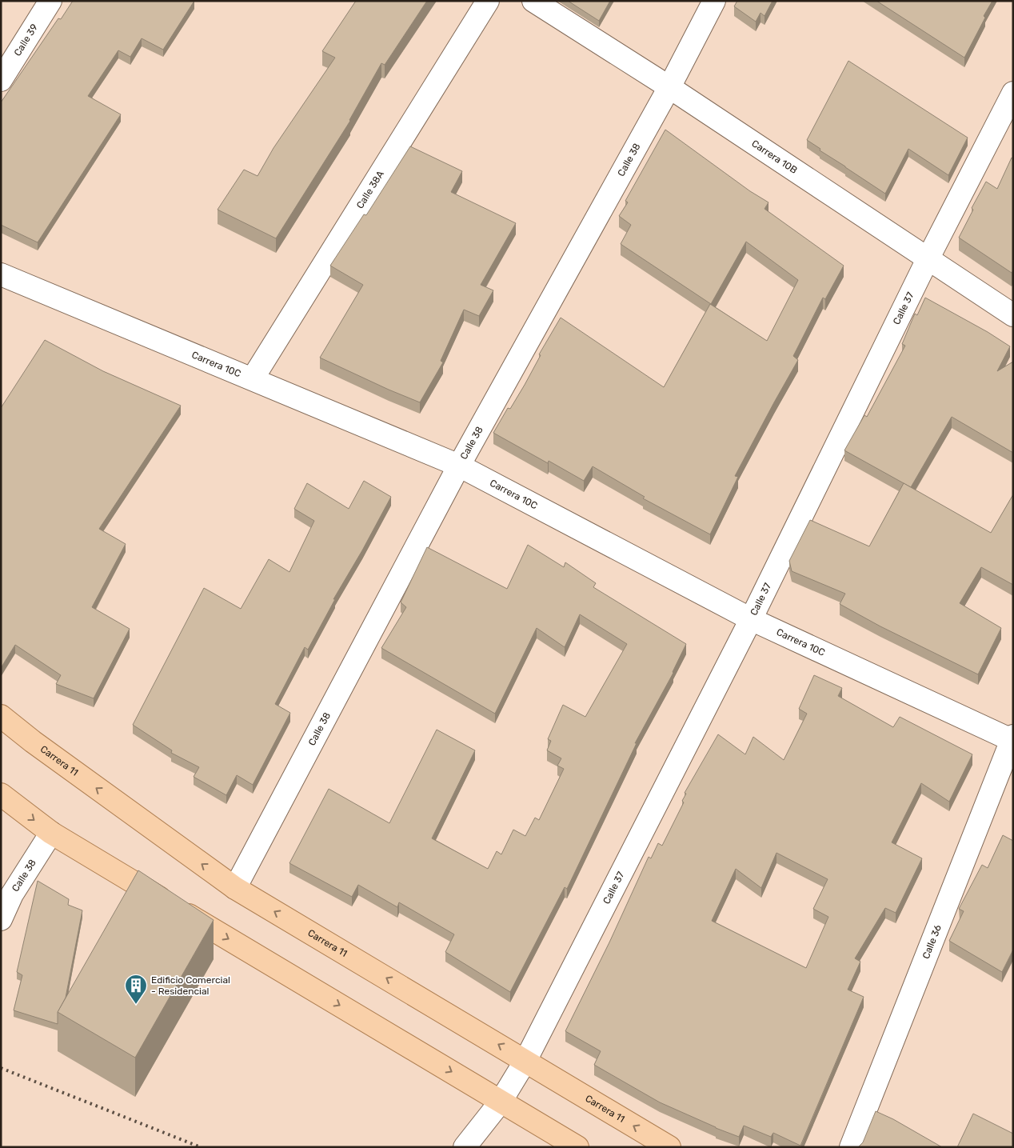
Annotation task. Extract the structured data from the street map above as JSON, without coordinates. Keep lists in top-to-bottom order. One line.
{"streets":{"main road":["Carrera 11"],"street":["Calle 39","Carrera 10B","Calle 38","Calle 38A","Calle 37","Carrera 10C","Calle 36"]},"crossings":[["Carrera 10B","Calle 38"],["Carrera 10B","Calle 37"],["Calle 38","Carrera 10C"],["Calle 38","Carrera 11"],["Calle 38A","Carrera 10C"],["Calle 37","Carrera 10C"],["Calle 37","Carrera 11"],["Carrera 10C","Calle 36"]],"places":{"building":["Edificio Comercial - Residencial"]}}
